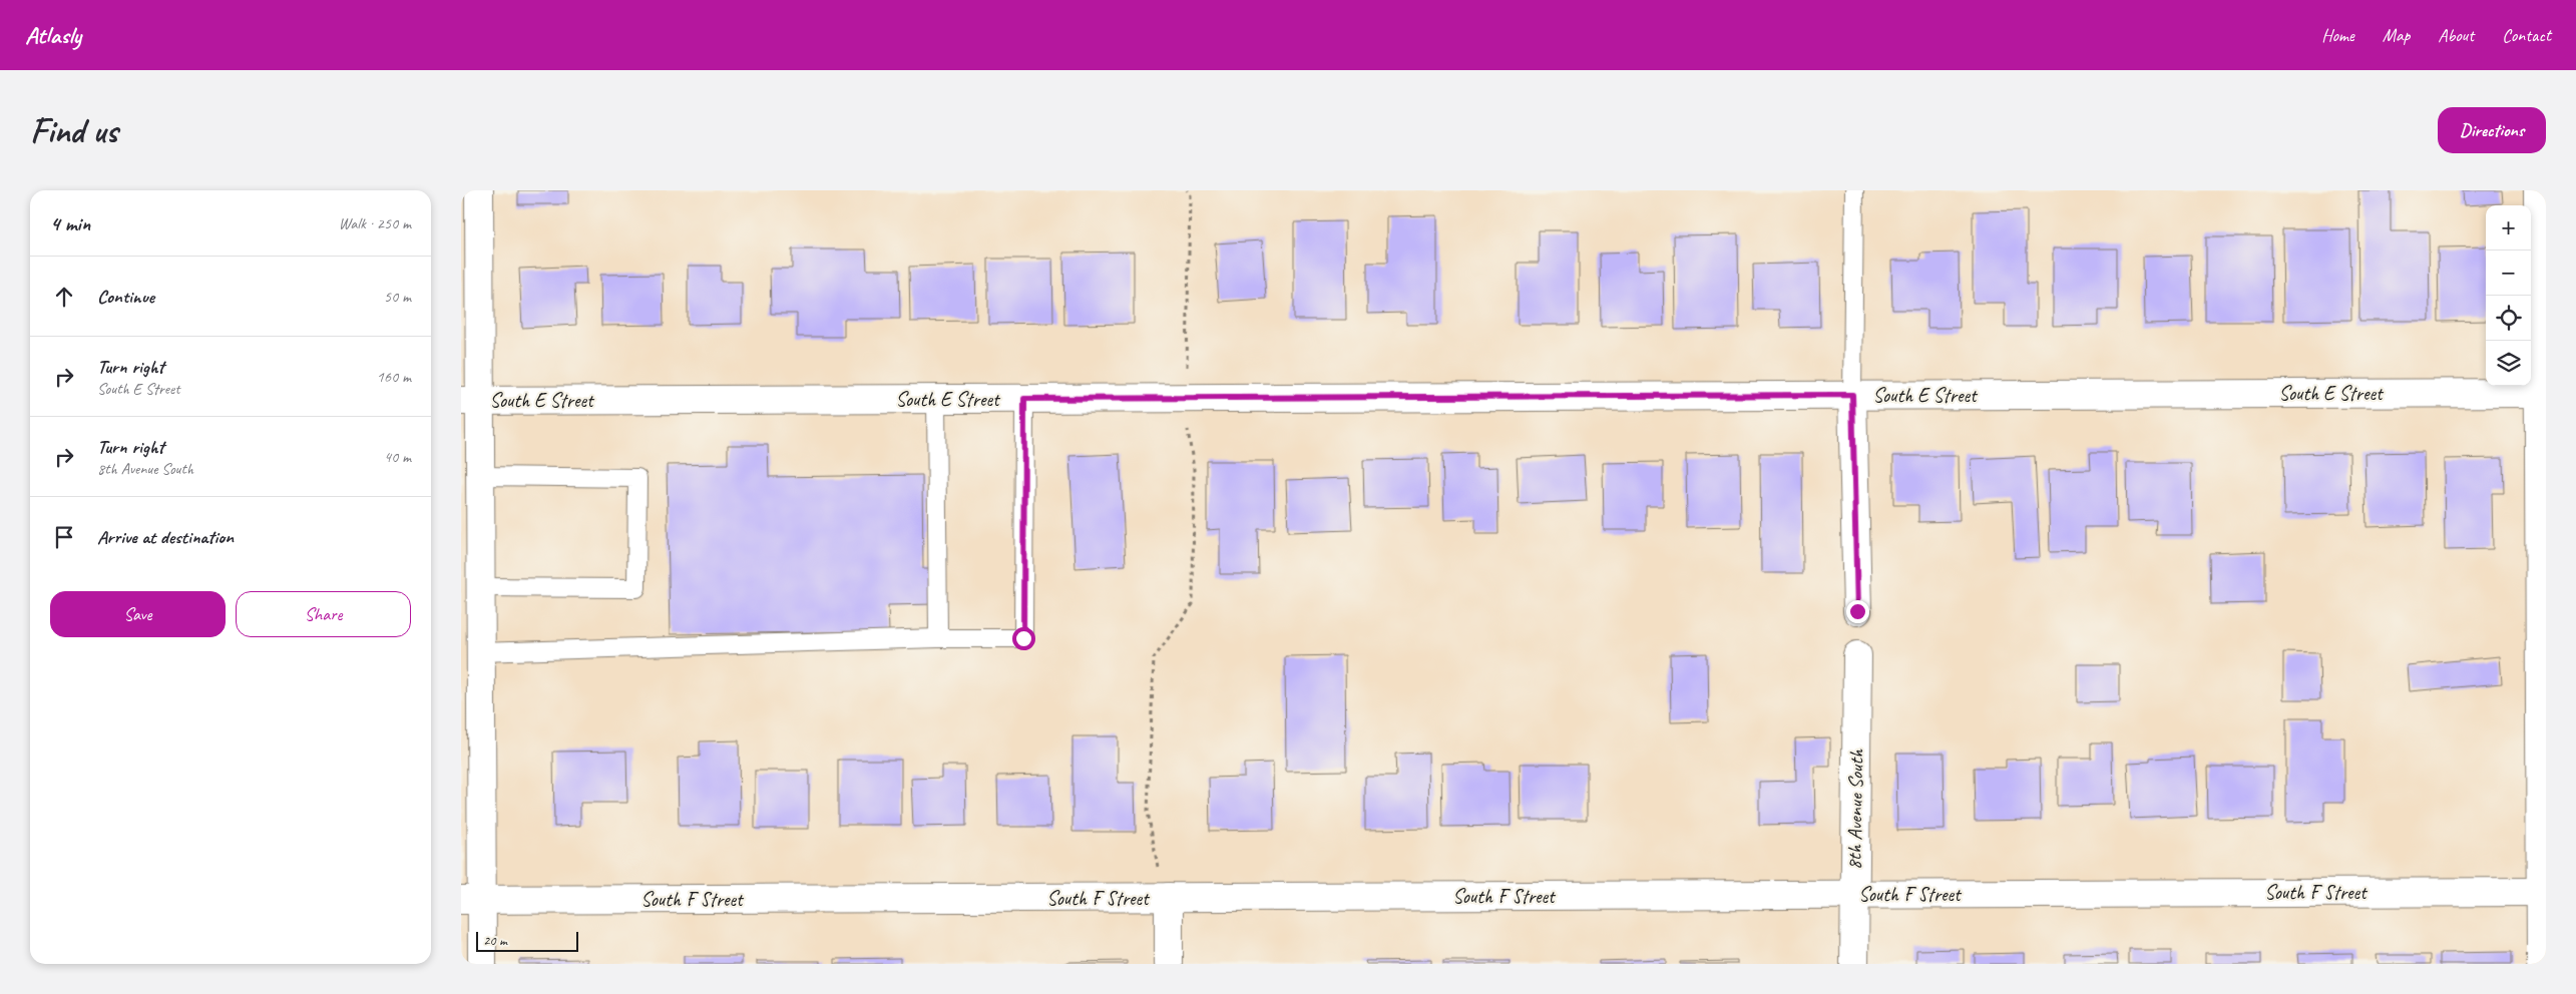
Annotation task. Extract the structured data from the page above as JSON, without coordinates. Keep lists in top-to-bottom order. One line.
{"streets":{"street":["South E Street","8th Avenue South","South F Street"]},"crossings":[["8th Avenue South","South F Street"]],"scale_bar":"20 m","page":{"header":"Atlasly","nav":["Home","Map","About","Contact"],"buttons":["Directions",["Save","Share"]],"title":"Find us","heading":["4 min","Walk · 250 m"],"map_buttons":["+","−"],"list":[["Continue","50 m"],["Turn right","South E Street","160 m"],["Turn right","8th Avenue South","40 m"],"Arrive at destination"],"scale":"20 m"}}
